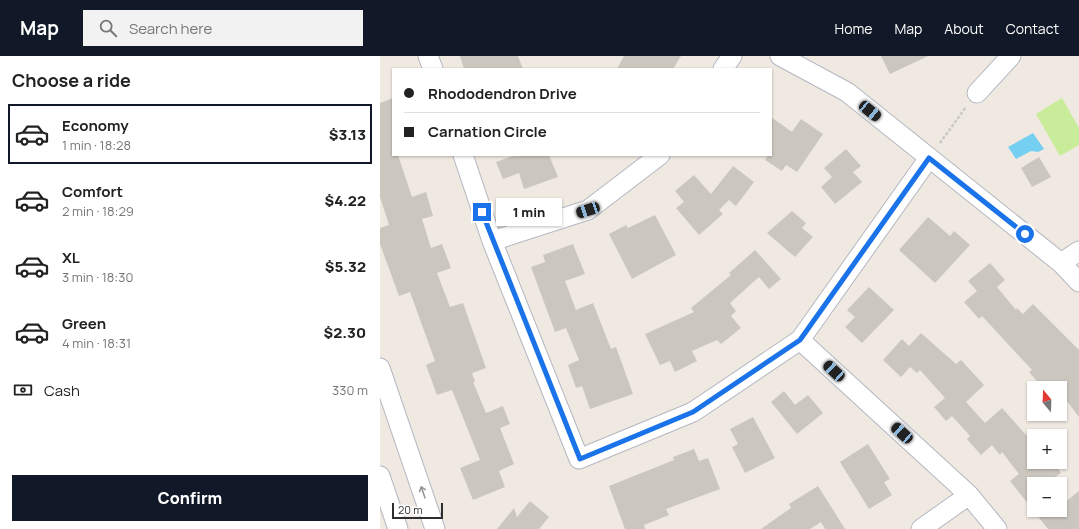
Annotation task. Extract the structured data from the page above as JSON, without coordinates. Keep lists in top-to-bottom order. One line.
{"scale_bar":"20 m","north":"top","page":{"header":"Map","search":"Search here","nav":["Home","Map","About","Contact"],"heading":"Choose a ride","banner":["Rhododendron Drive","Carnation Circle"],"list":[{"name":"Economy","note":"1 min · 18:28","value":"$3.13"},{"name":"Comfort","note":"2 min · 18:29","value":"$4.22"},{"name":"XL","note":"3 min · 18:30","value":"$5.32"},{"name":"Green","note":"4 min · 18:31","value":"$2.30"}],"bubble":"1 min","pay":["Cash","330 m"],"map_buttons":["+","−"],"buttons":"Confirm","scale":"20 m"}}
